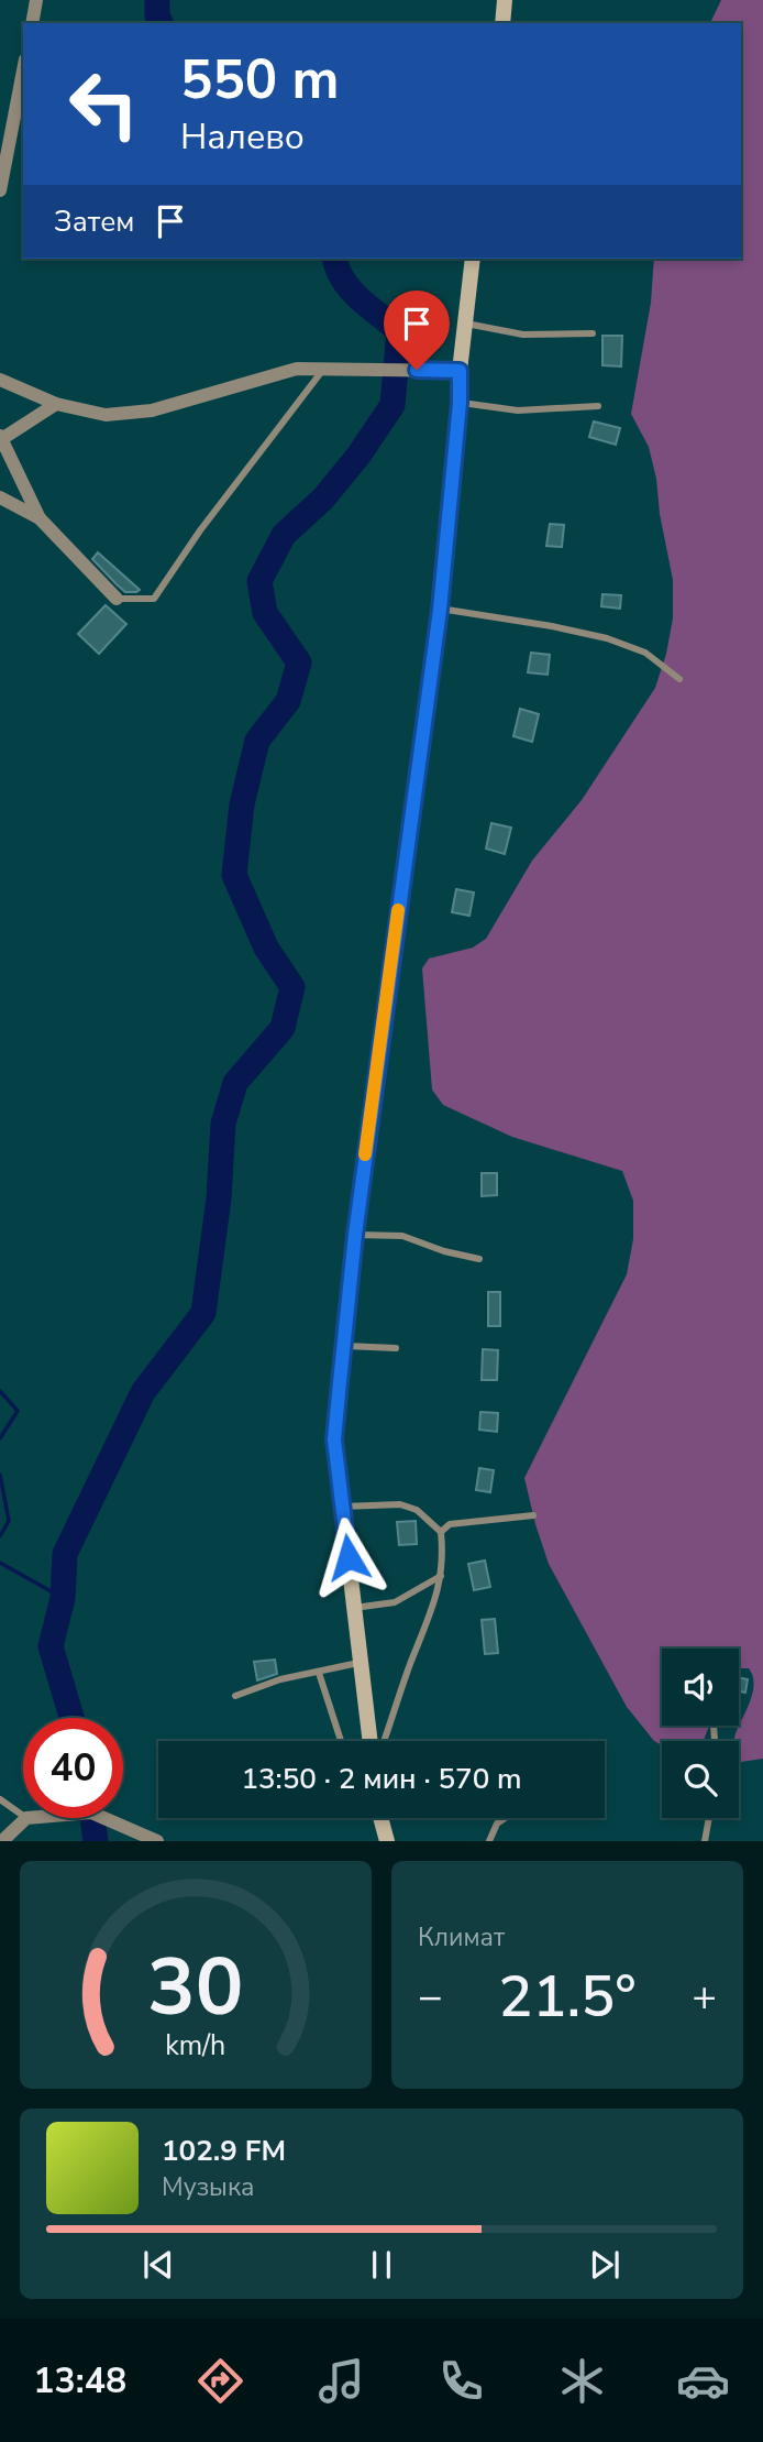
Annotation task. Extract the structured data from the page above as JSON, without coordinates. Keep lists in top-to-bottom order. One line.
{"page":{"turn":["550 m","Налево"],"then":"Затем","limit":"40","trip":"13:50 · 2 мин · 570 m","tile":"Климат","heat":["−","21.5°","+"],"song":["102.9 FM","Музыка"],"tabs":"13:48","gauge":["30","km/h"]}}
